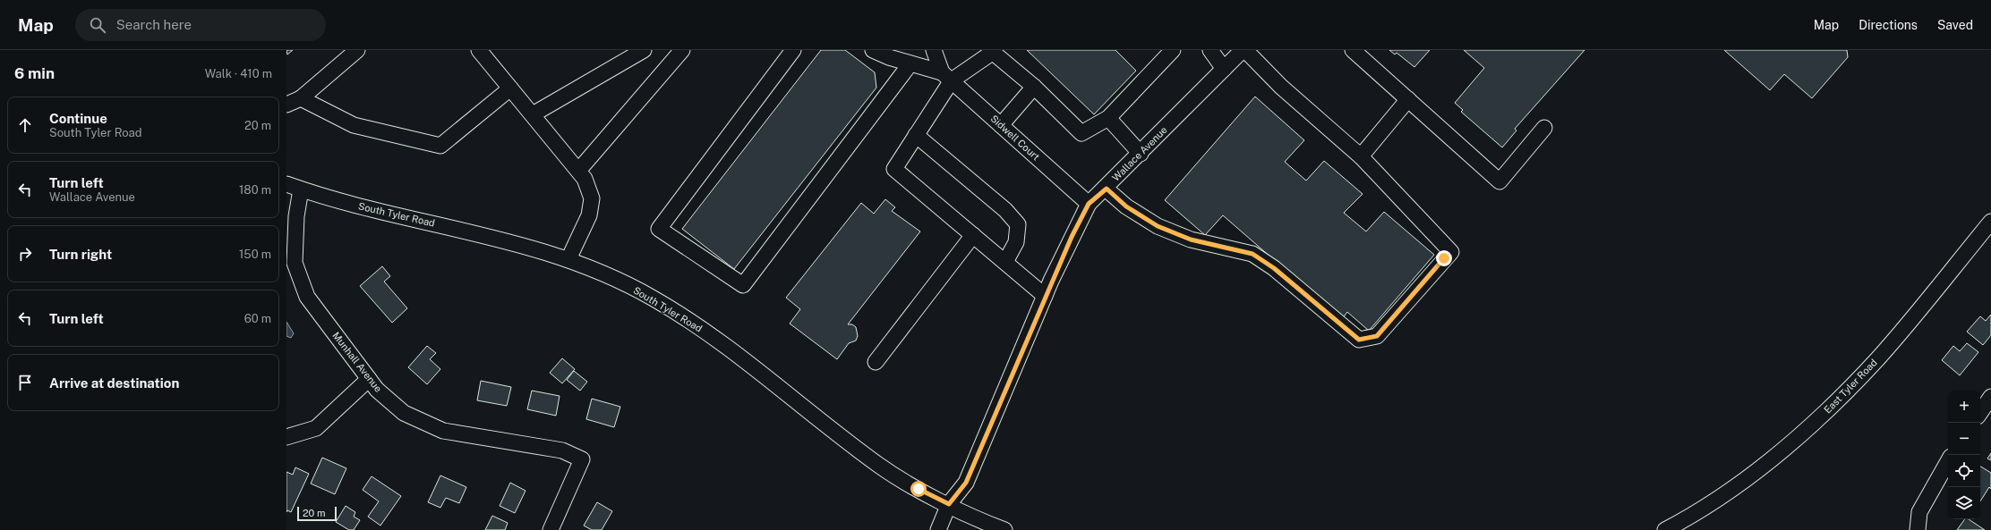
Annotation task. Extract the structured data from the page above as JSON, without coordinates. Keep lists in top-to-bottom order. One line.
{"streets":{"street":["Sidwell Court","Wallace Avenue","South Tyler Road","Munhall Avenue","East Tyler Road"]},"crossings":[["Sidwell Court","Wallace Avenue"],["Wallace Avenue","South Tyler Road"],["South Tyler Road","Munhall Avenue"]],"scale_bar":"20 m","page":{"header":"Map","search":"Search here","nav":["Map","Directions","Saved"],"heading":["6 min","Walk · 410 m"],"list":[["Continue","South Tyler Road","20 m"],["Turn left","Wallace Avenue","180 m"],["Turn right","150 m"],["Turn left","60 m"],"Arrive at destination"],"map_buttons":["+","−"],"scale":"20 m"}}
